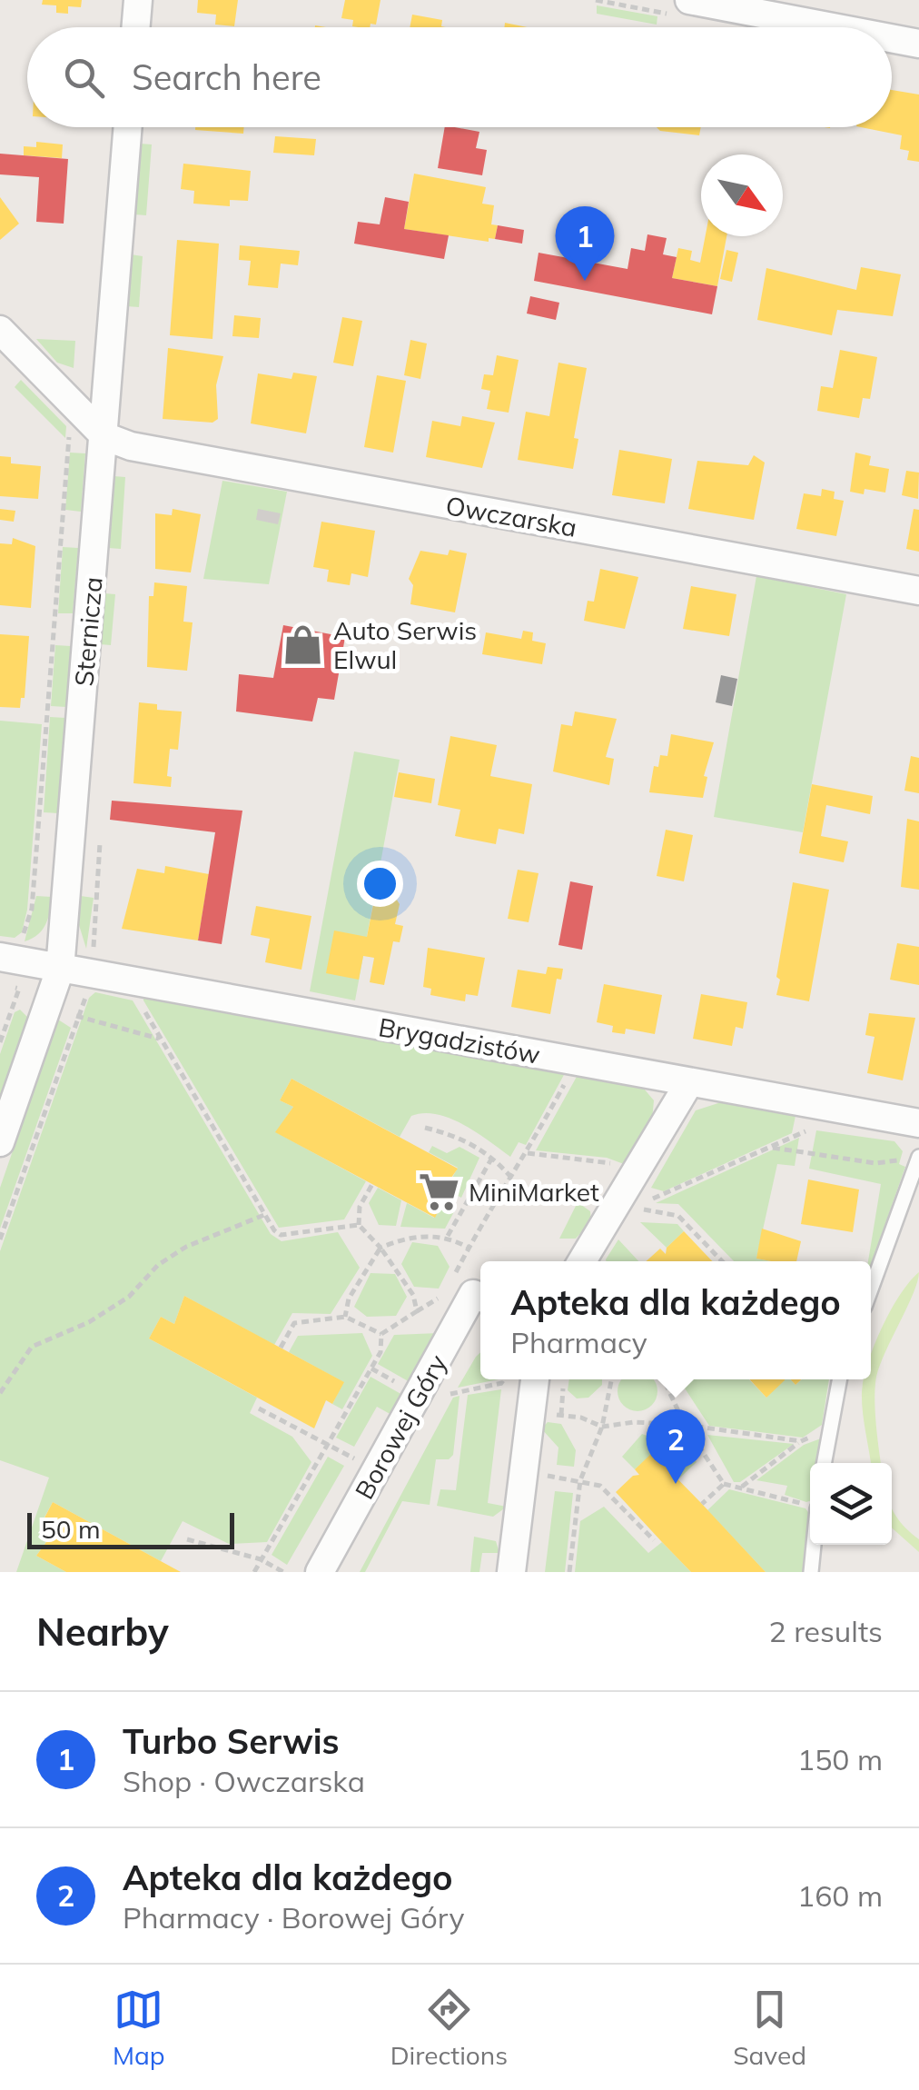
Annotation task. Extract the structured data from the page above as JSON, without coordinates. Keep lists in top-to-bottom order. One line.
{"streets":{"street":["Owczarska","Sternicza","Brygadzistów","Borowej Góry"]},"crossings":[["Owczarska","Sternicza"],["Sternicza","Brygadzistów"]],"places":{"shop":["Auto Serwis Elwul"],"supermarket":["MiniMarket"]},"scale_bar":"50 m","north":"bottom right","page":{"search":"Search here","pins":["1","2"],"popup":["Apteka dla każdego","Pharmacy"],"scale":"50 m","heading":["Nearby","2 results"],"list":[{"mark":"1","name":"Turbo Serwis","note":"Shop · Owczarska","value":"150 m"},{"mark":"2","name":"Apteka dla każdego","note":"Pharmacy · Borowej Góry","value":"160 m"}],"nav":["Map","Directions","Saved"]}}
